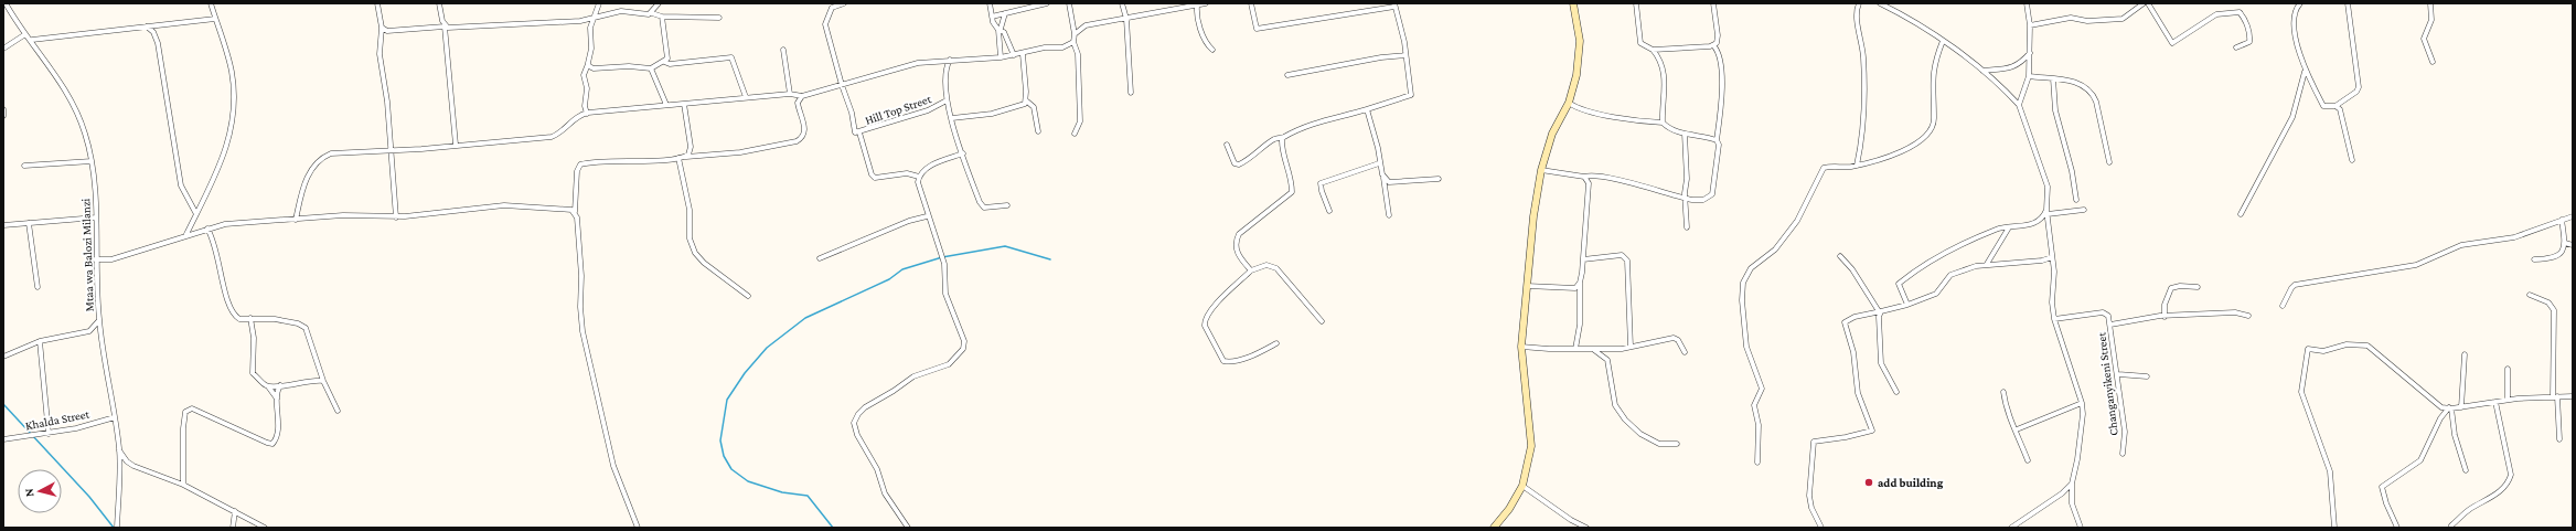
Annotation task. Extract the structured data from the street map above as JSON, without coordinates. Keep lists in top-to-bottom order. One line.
{"streets":{"street":["Hill Top Street","Mtaa wa Balozi Milanzi","Changanyikeni Street","Khalda Street"]},"crossings":[["Mtaa wa Balozi Milanzi","Khalda Street"]],"places":["add building"],"north":"left"}
